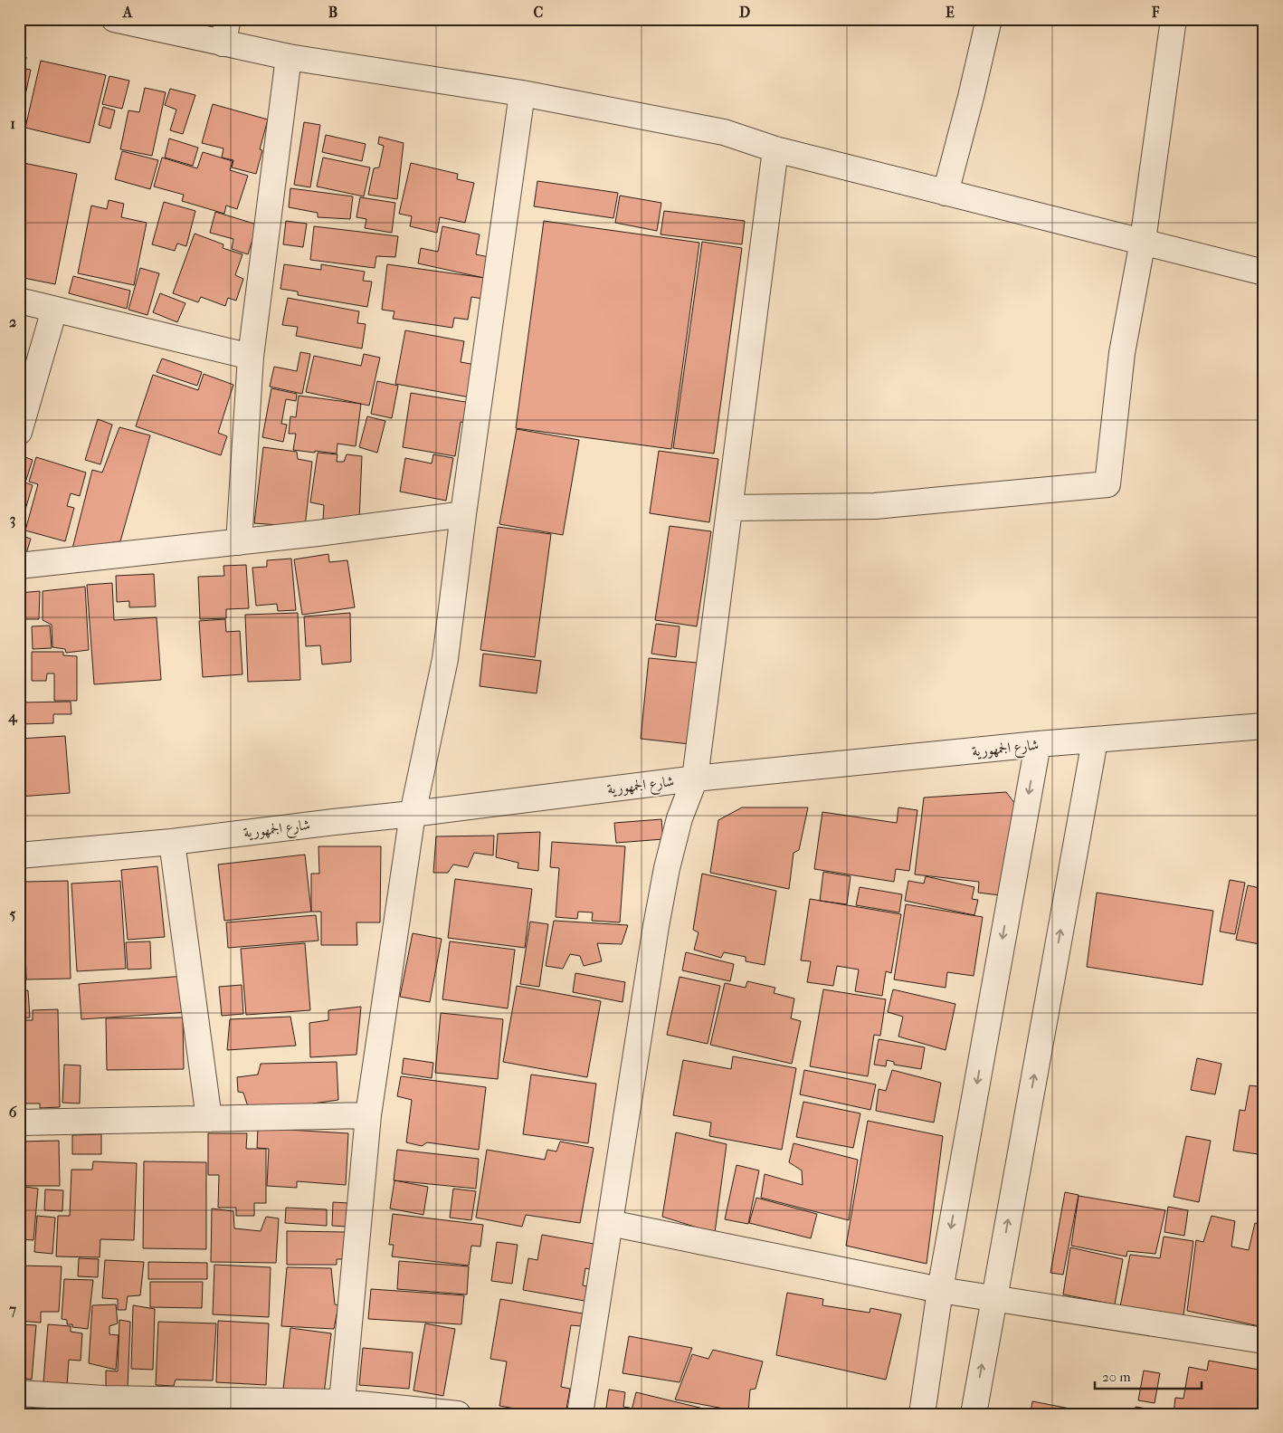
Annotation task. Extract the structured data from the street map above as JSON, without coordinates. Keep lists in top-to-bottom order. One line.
{"streets":{"street":["شارع الجمهورية"]},"scale_bar":"20 m","grid":{"columns":["A","B","C","D","E","F"],"rows":["1","2","3","4","5","6","7"]}}
